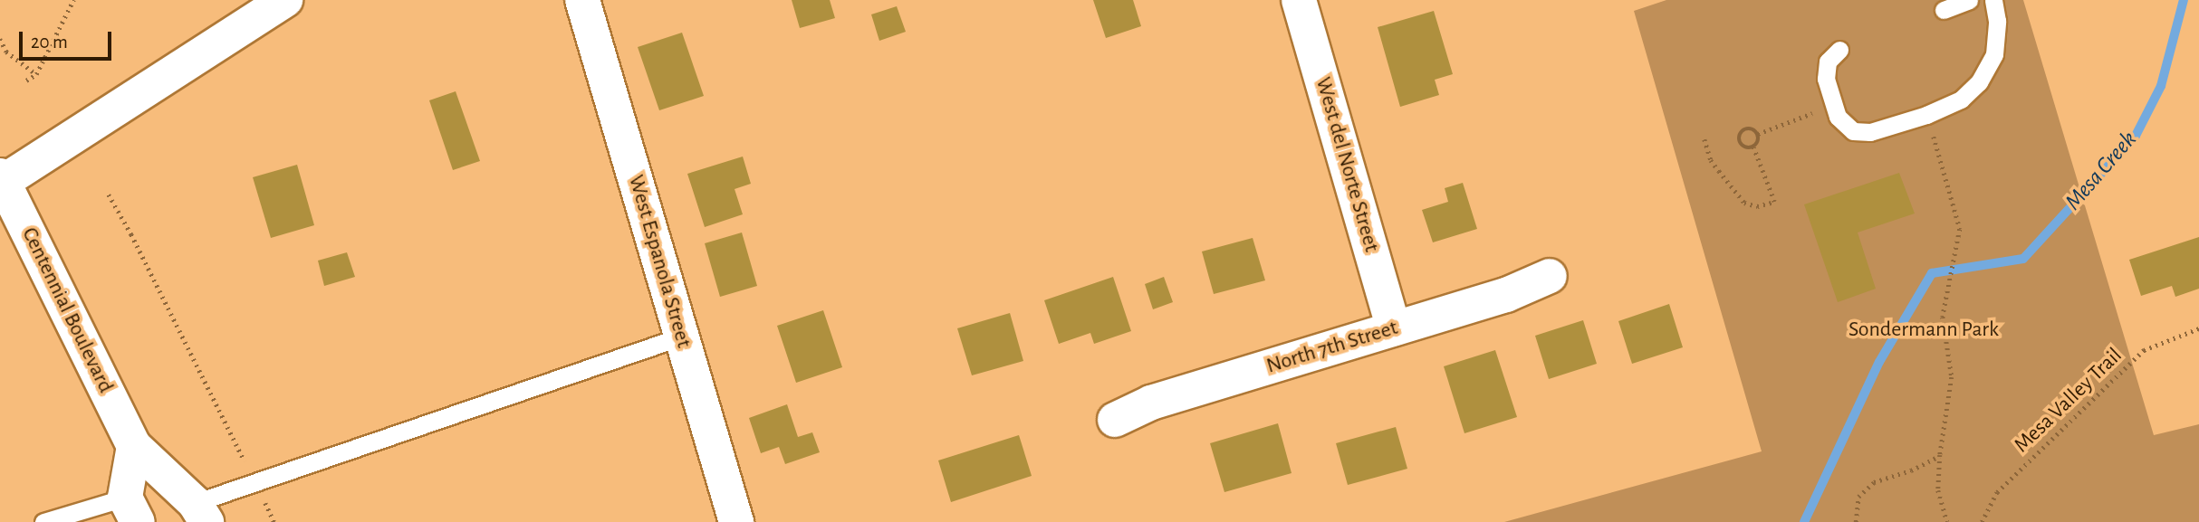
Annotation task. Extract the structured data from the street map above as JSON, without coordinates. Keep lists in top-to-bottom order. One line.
{"streets":{"street":["West del Norte Street","West Espanola Street","Centennial Boulevard","North 7th Street"],"path":["Mesa Valley Trail"]},"crossings":[["West del Norte Street","North 7th Street"]],"water":["Mesa Creek"],"parks":["Sondermann Park"],"scale_bar":"20 m"}
